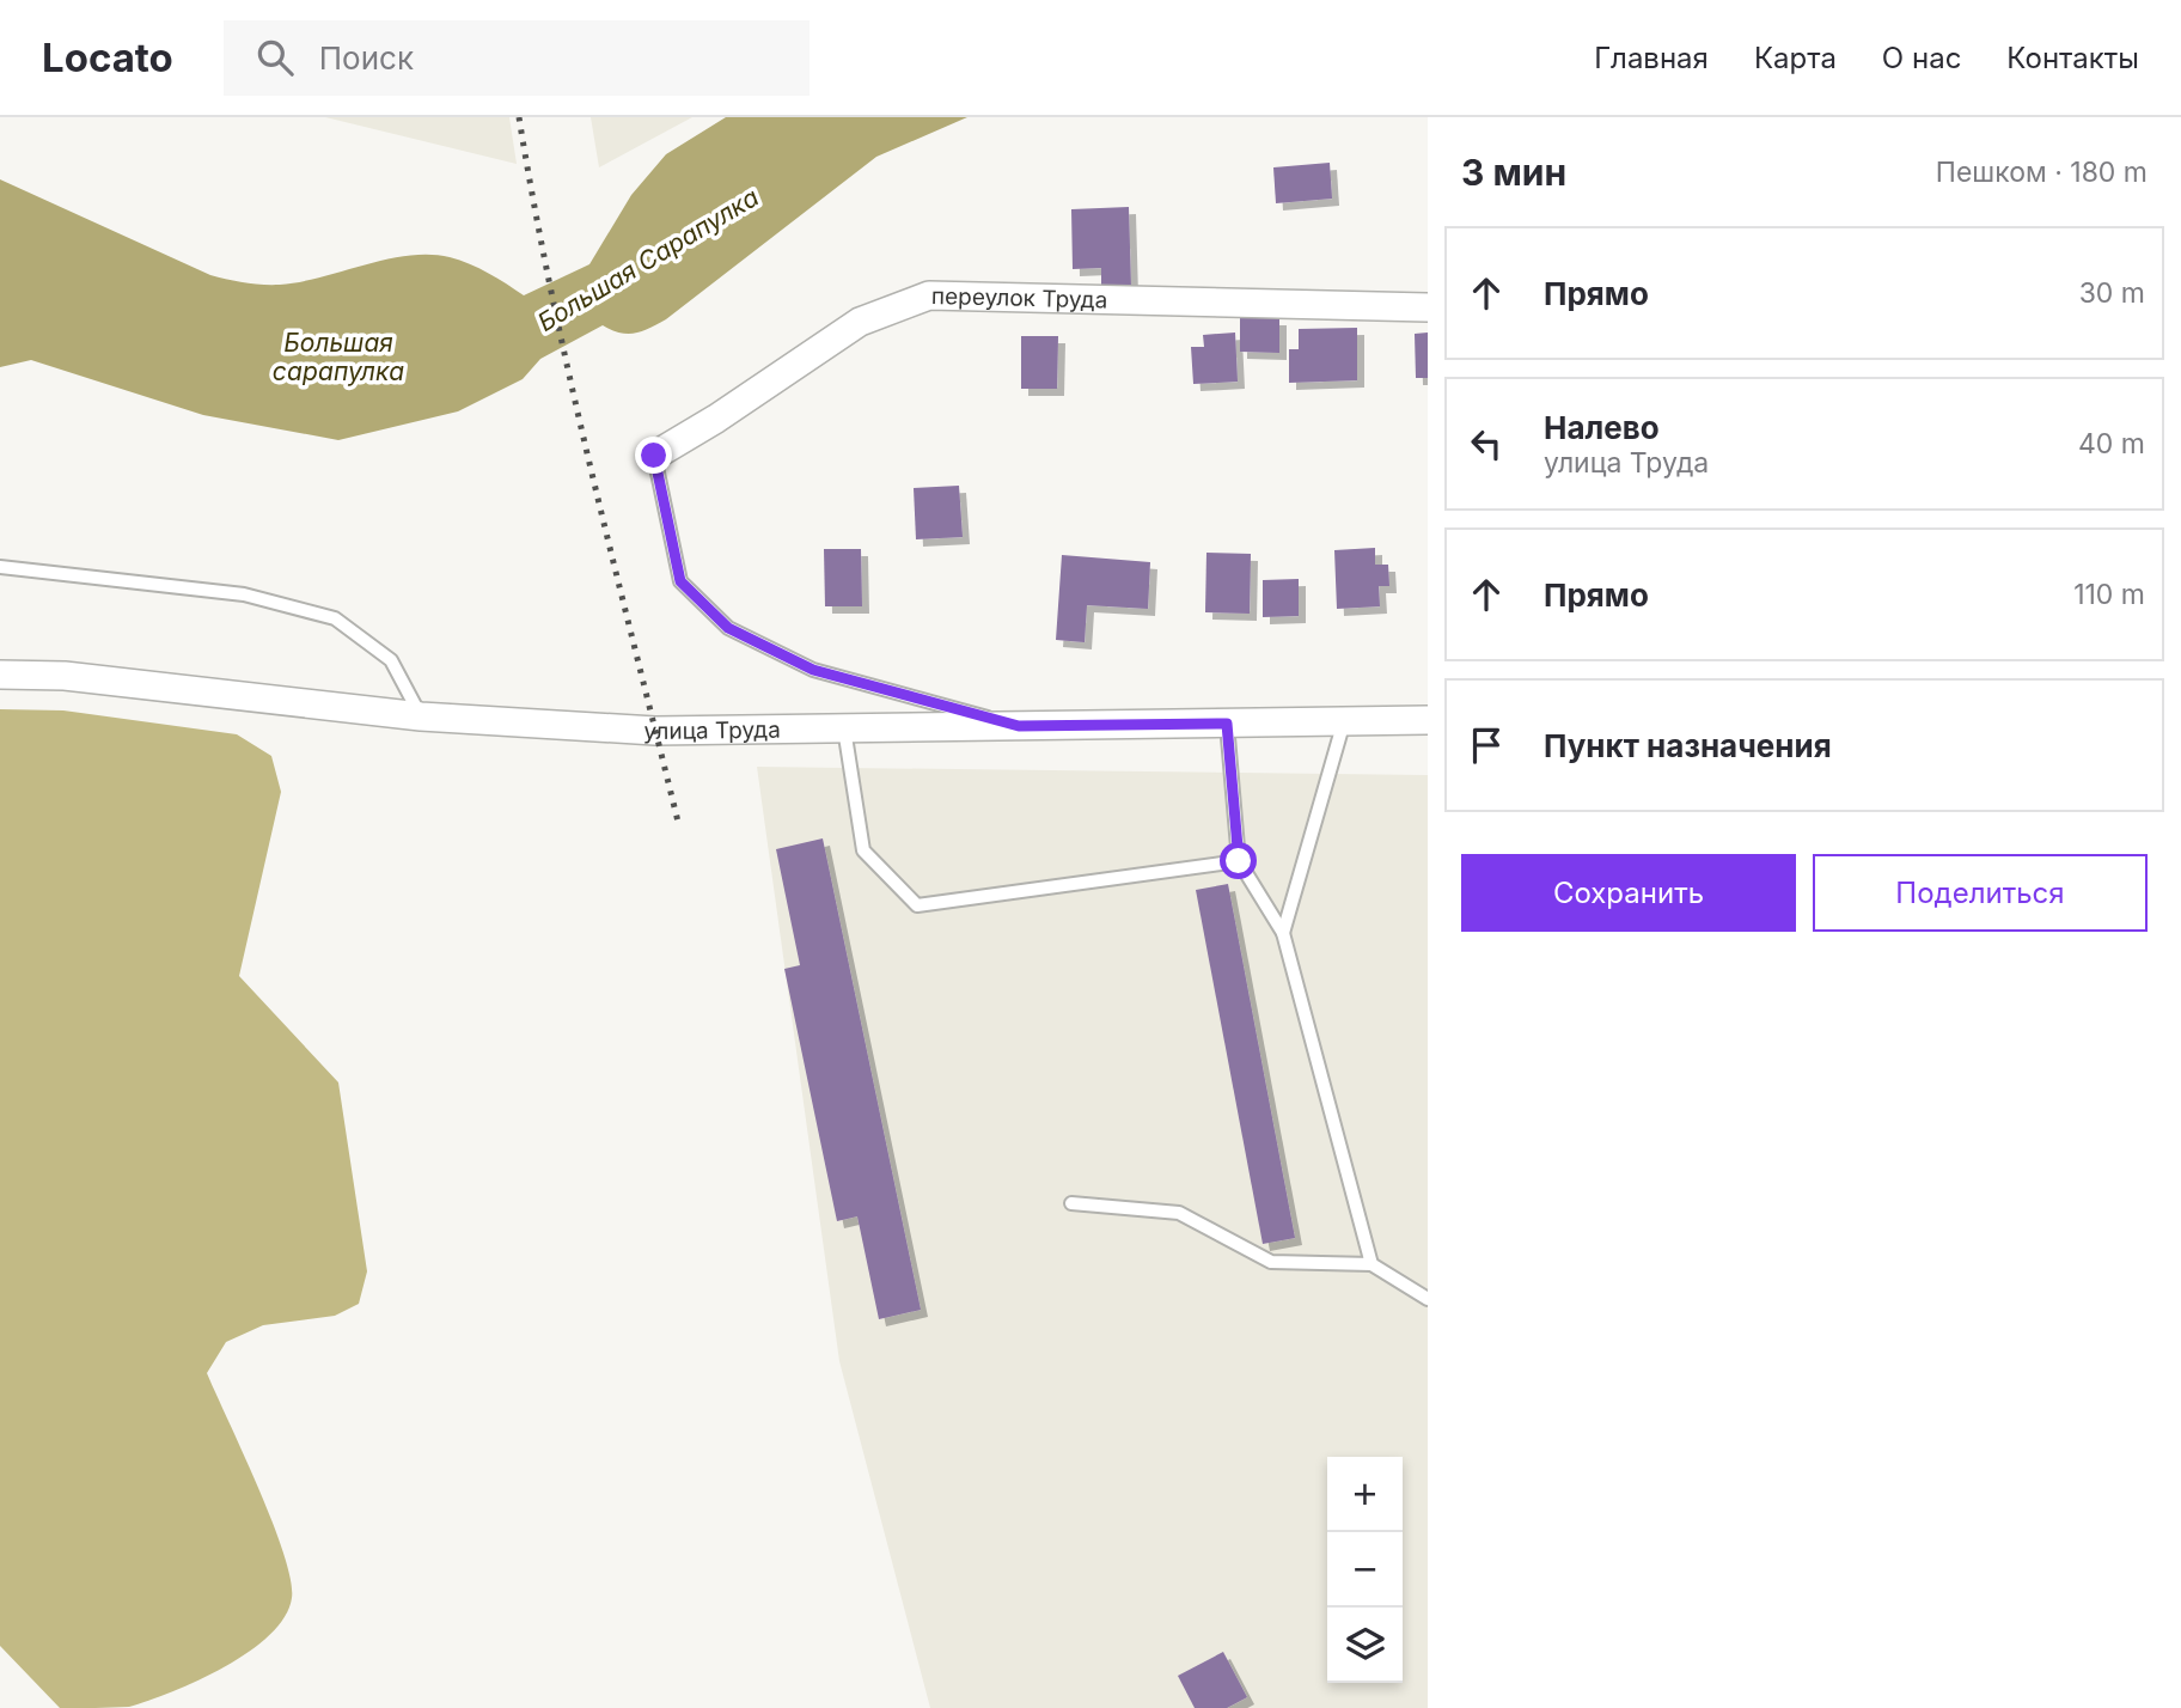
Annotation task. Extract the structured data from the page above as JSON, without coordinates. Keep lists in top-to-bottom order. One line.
{"streets":{"street":["переулок Труда","улица Труда"]},"water":["Большая Сарапулка","Большая сарапулка"],"page":{"header":"Locato","search":"Поиск","nav":["Главная","Карта","О нас","Контакты"],"heading":["3 мин","Пешком · 180 m"],"list":[["Прямо","30 m"],["Налево","улица Труда","40 m"],["Прямо","110 m"],"Пункт назначения"],"buttons":["Сохранить","Поделиться"],"map_buttons":["+","−"]}}
